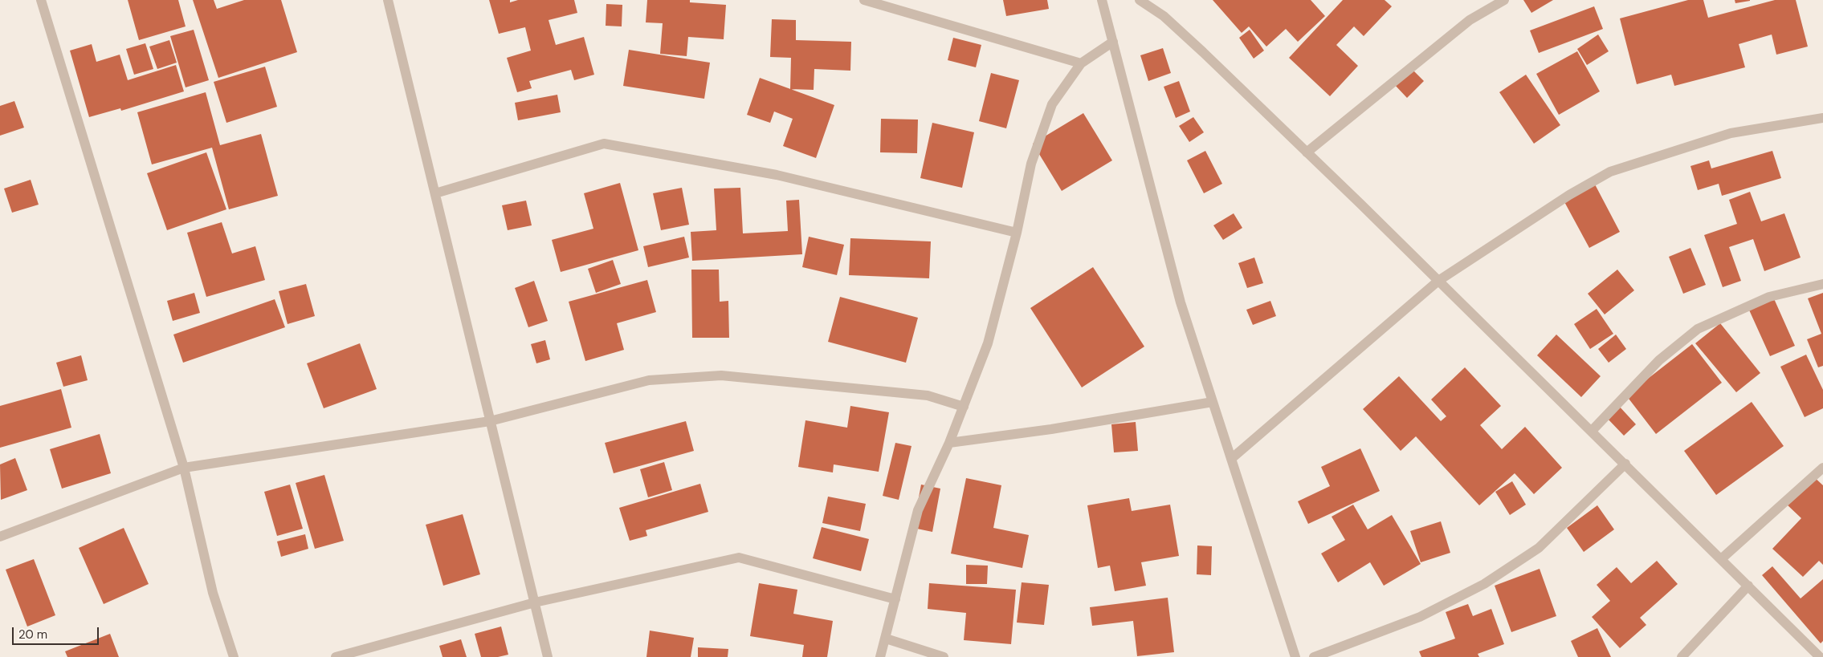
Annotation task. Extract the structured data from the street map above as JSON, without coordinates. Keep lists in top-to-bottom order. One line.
{"scale_bar":"20 m"}
